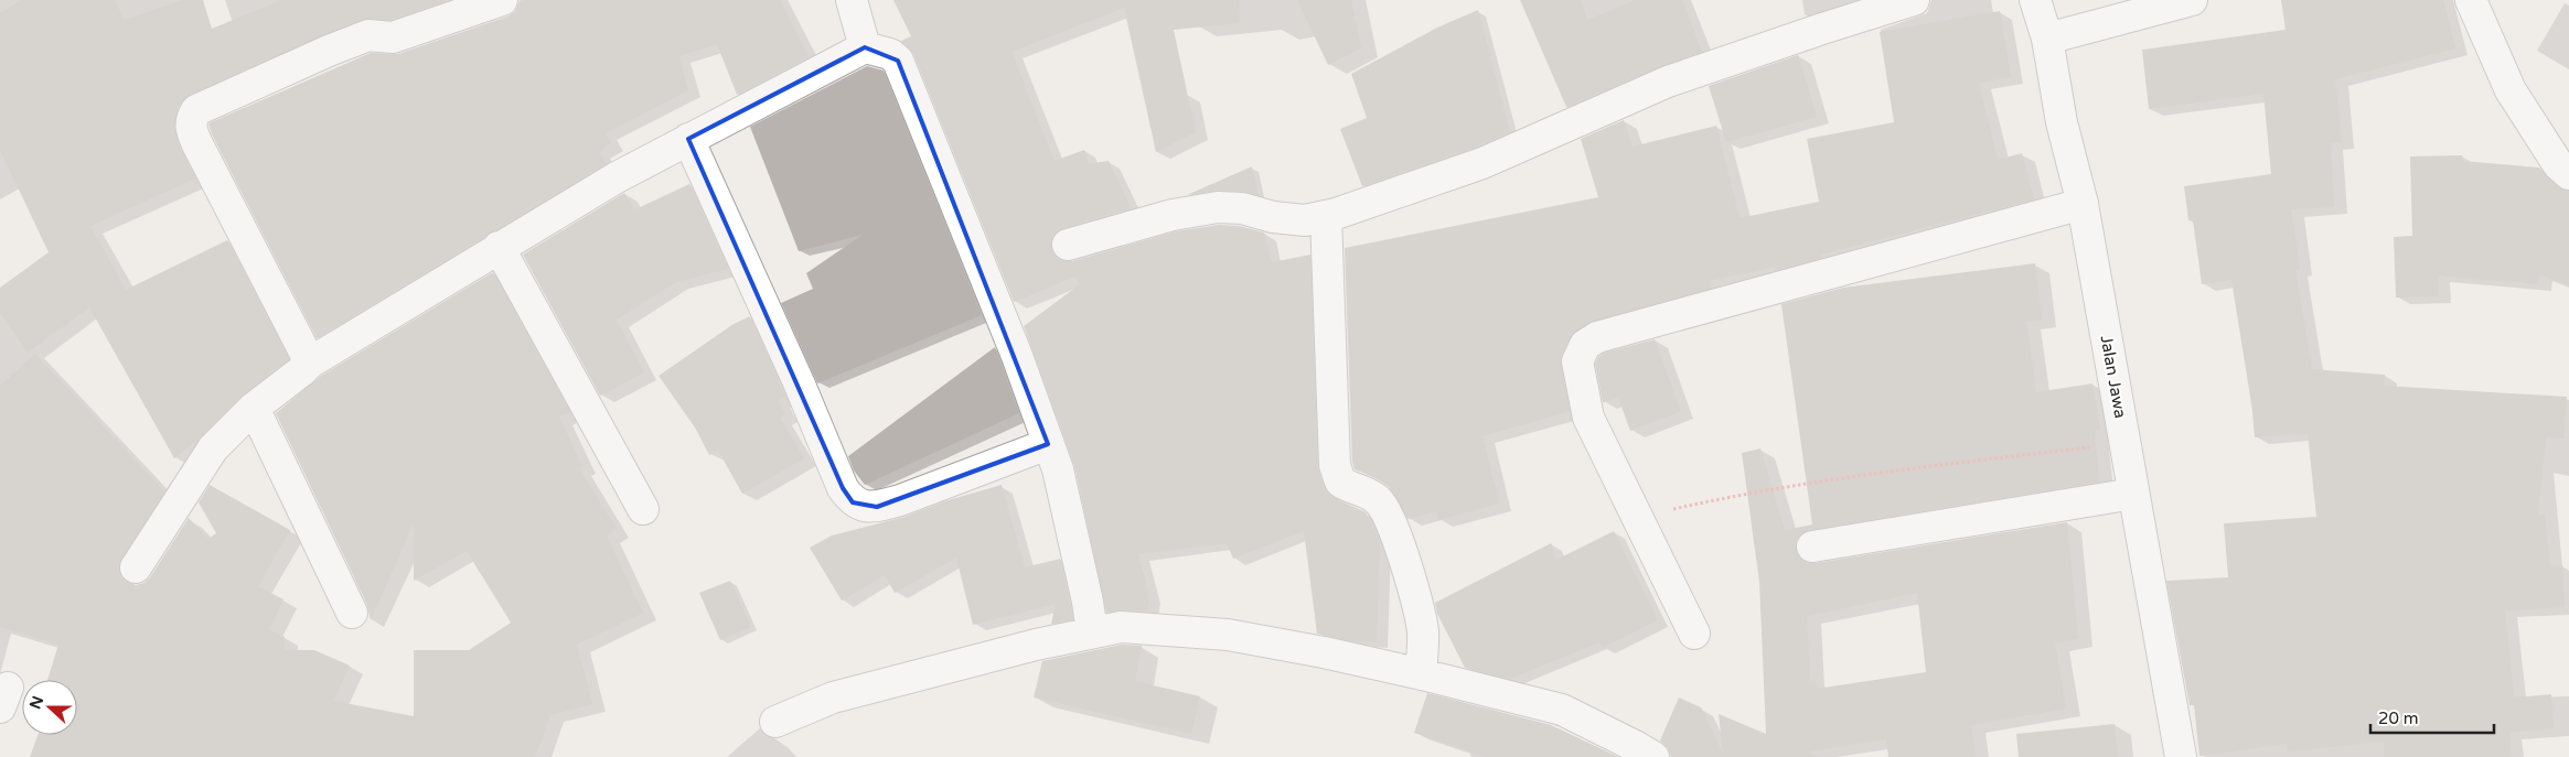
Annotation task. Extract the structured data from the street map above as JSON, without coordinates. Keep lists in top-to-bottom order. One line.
{"streets":{"street":["Jalan Jawa"]},"scale_bar":"20 m","north":"left"}
